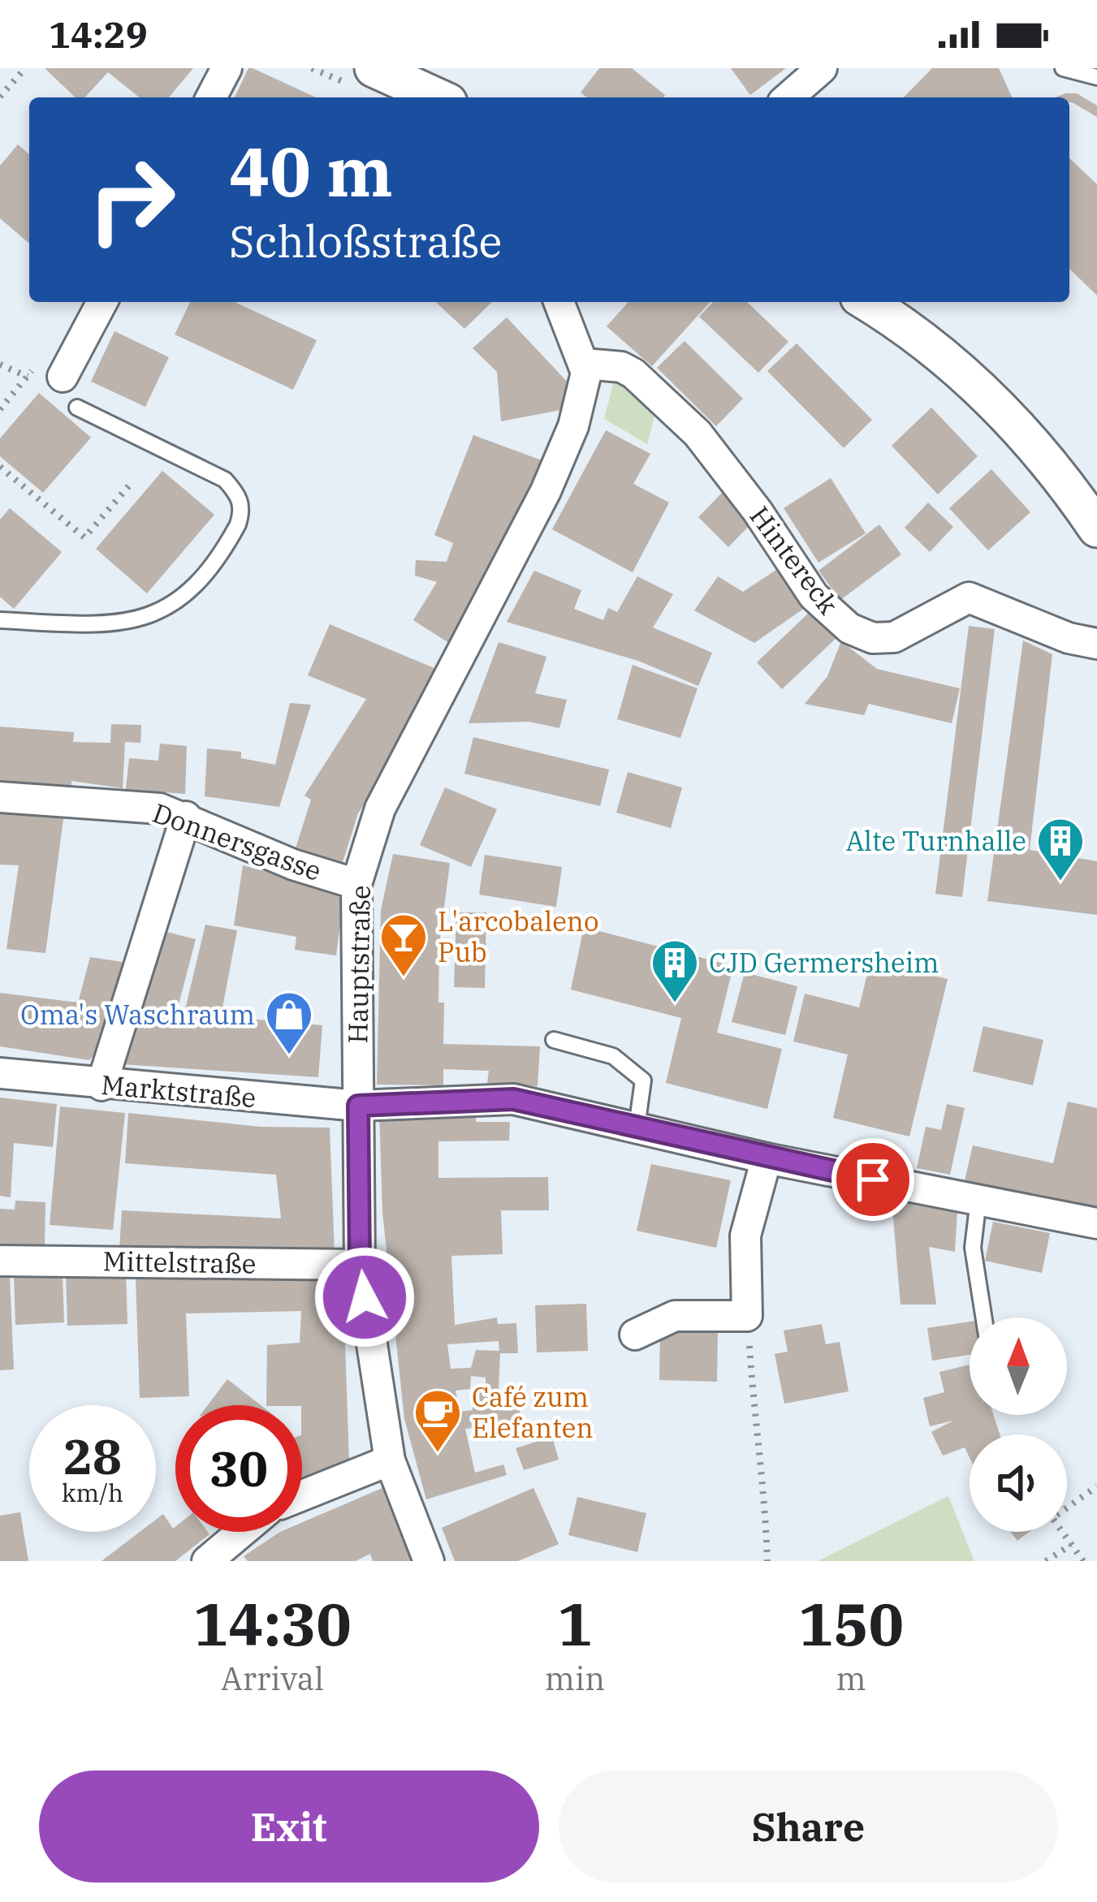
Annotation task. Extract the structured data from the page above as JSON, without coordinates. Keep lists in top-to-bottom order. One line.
{"streets":{"street":["Hintereck","Donnersgasse","Hauptstraße","Marktstraße","Mittelstraße"]},"crossings":[["Hintereck","Hauptstraße"],["Donnersgasse","Hauptstraße"],["Hauptstraße","Marktstraße"],["Hauptstraße","Mittelstraße"]],"places":{"building":["Alte Turnhalle","CJD Germersheim"],"bar":["L'arcobaleno Pub"],"shop":["Oma's Waschraum"],"cafe":["Café zum Elefanten"]},"north":"top","page":{"status":"14:29","turn":["40 m","Schloßstraße"],"speed":"28 km/h","limit":"30","eta":["14:30","Arrival","1","min","150","m"],"buttons":["Exit","Share"]}}
